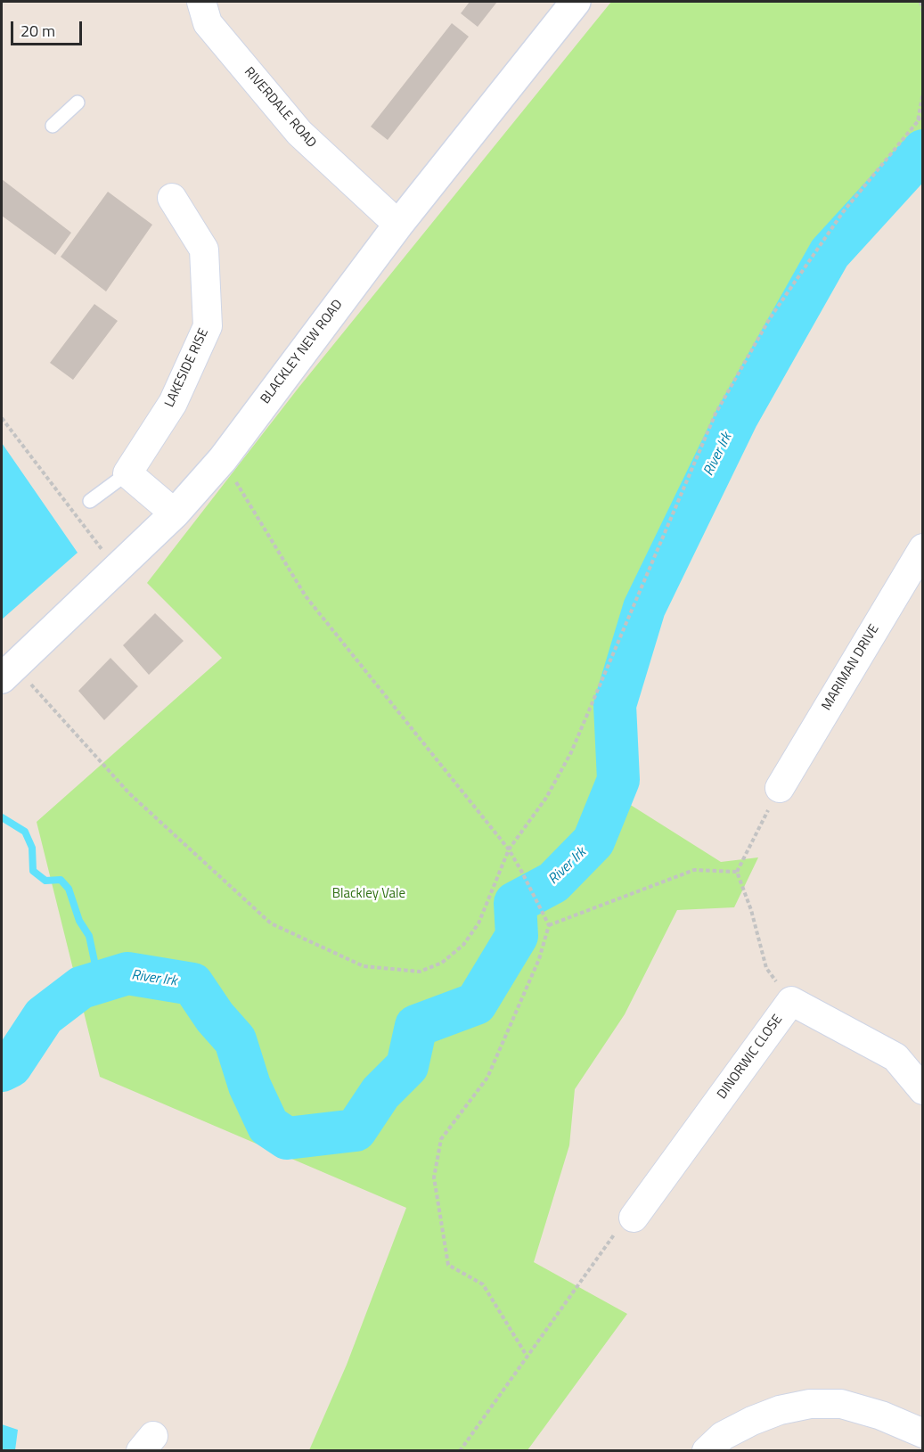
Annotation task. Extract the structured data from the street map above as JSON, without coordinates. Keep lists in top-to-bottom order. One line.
{"streets":{"street":["RIVERDALE ROAD","BLACKLEY NEW ROAD","LAKESIDE RISE","MARIMAN DRIVE","DINORWIC CLOSE"]},"crossings":[["RIVERDALE ROAD","BLACKLEY NEW ROAD"]],"water":["River Irk"],"parks":["Blackley Vale"],"scale_bar":"20 m"}
